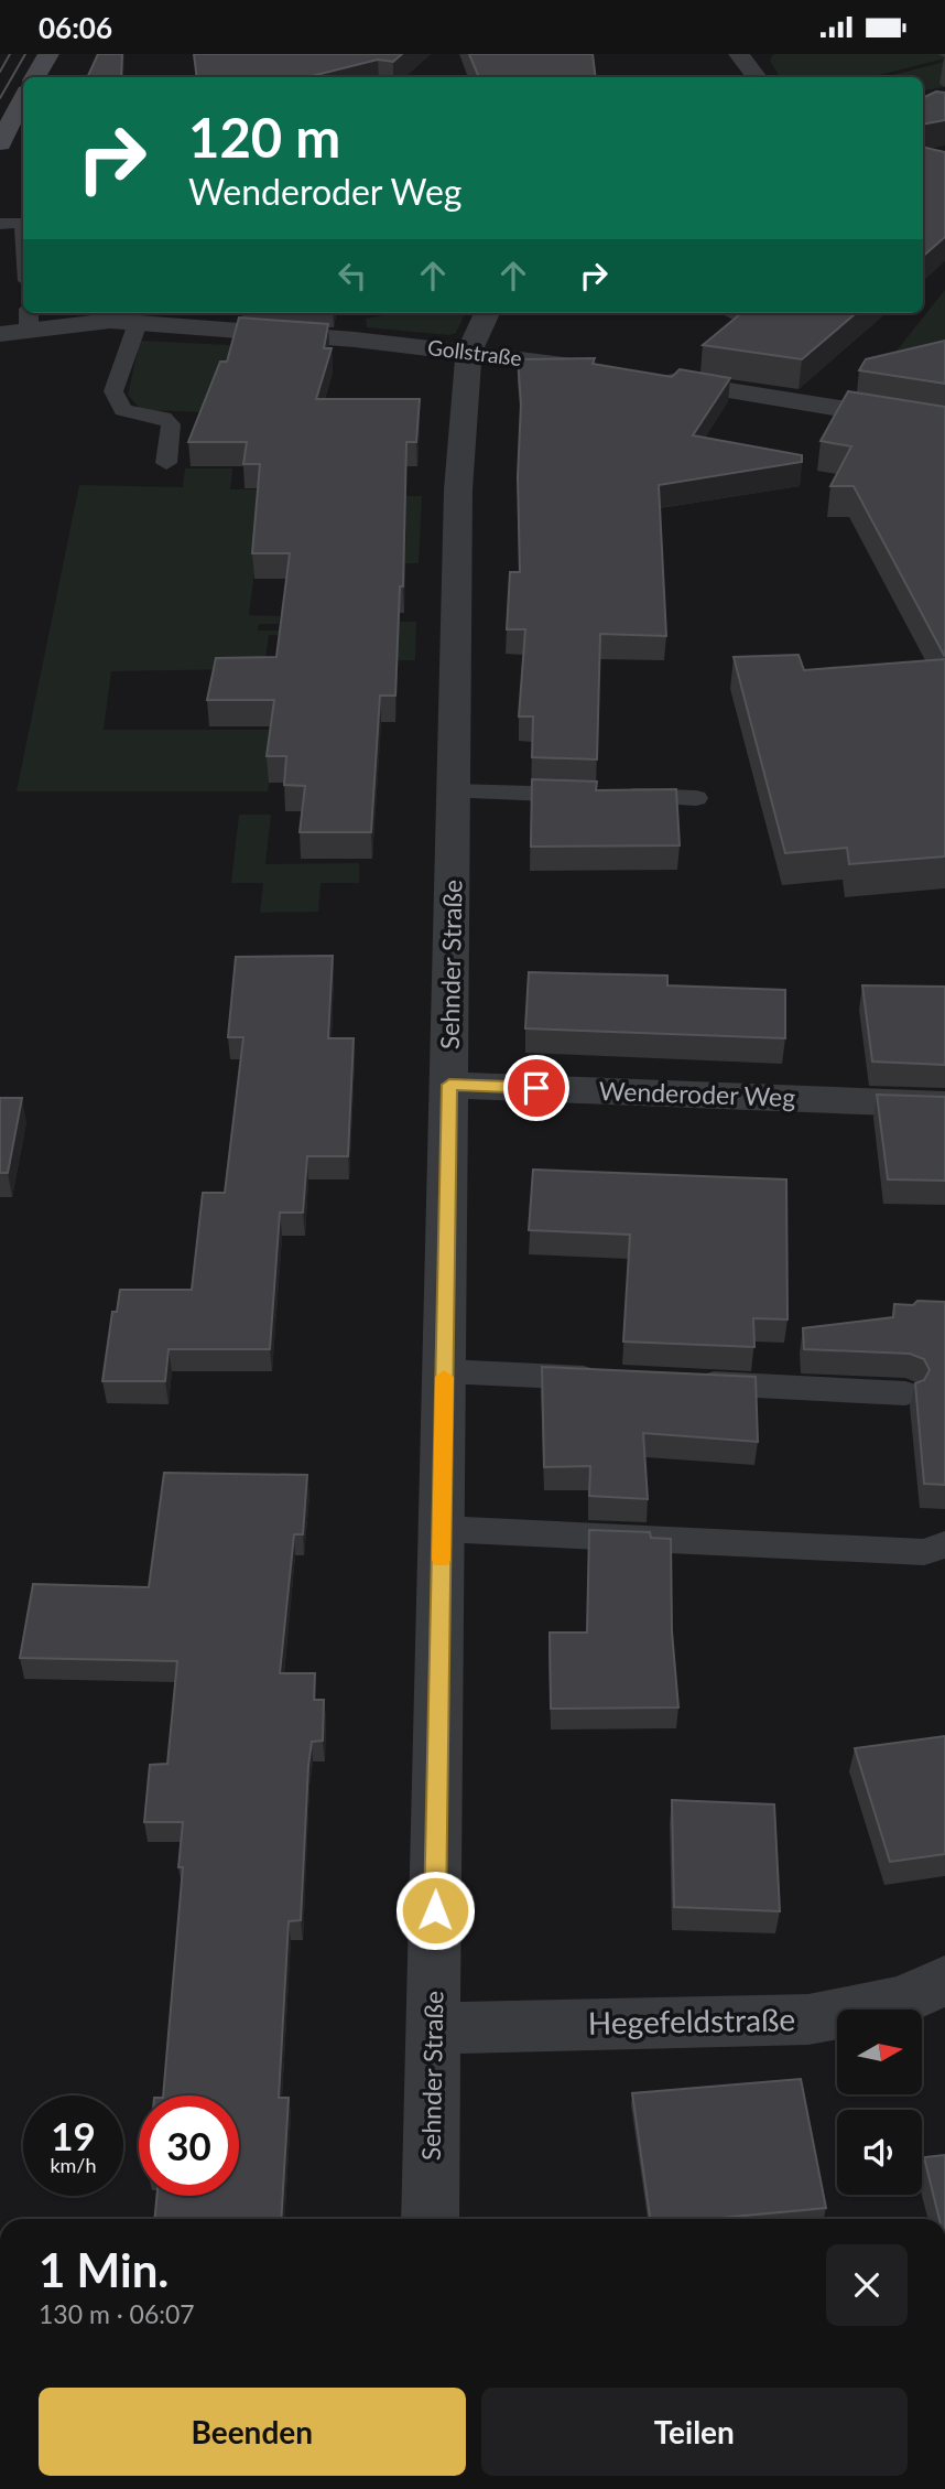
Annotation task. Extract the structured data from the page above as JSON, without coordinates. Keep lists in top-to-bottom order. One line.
{"streets":{"street":["Gollstraße","Sehnder Straße","Wenderoder Weg","Hegefeldstraße"]},"crossings":[["Gollstraße","Sehnder Straße"],["Sehnder Straße","Wenderoder Weg"],["Sehnder Straße","Hegefeldstraße"]],"north":"right","page":{"status":"06:06","turn":["120 m","Wenderoder Weg"],"speed":"19 km/h","limit":"30","heading":["1 Min.","130 m · 06:07"],"buttons":["Beenden","Teilen"]}}
